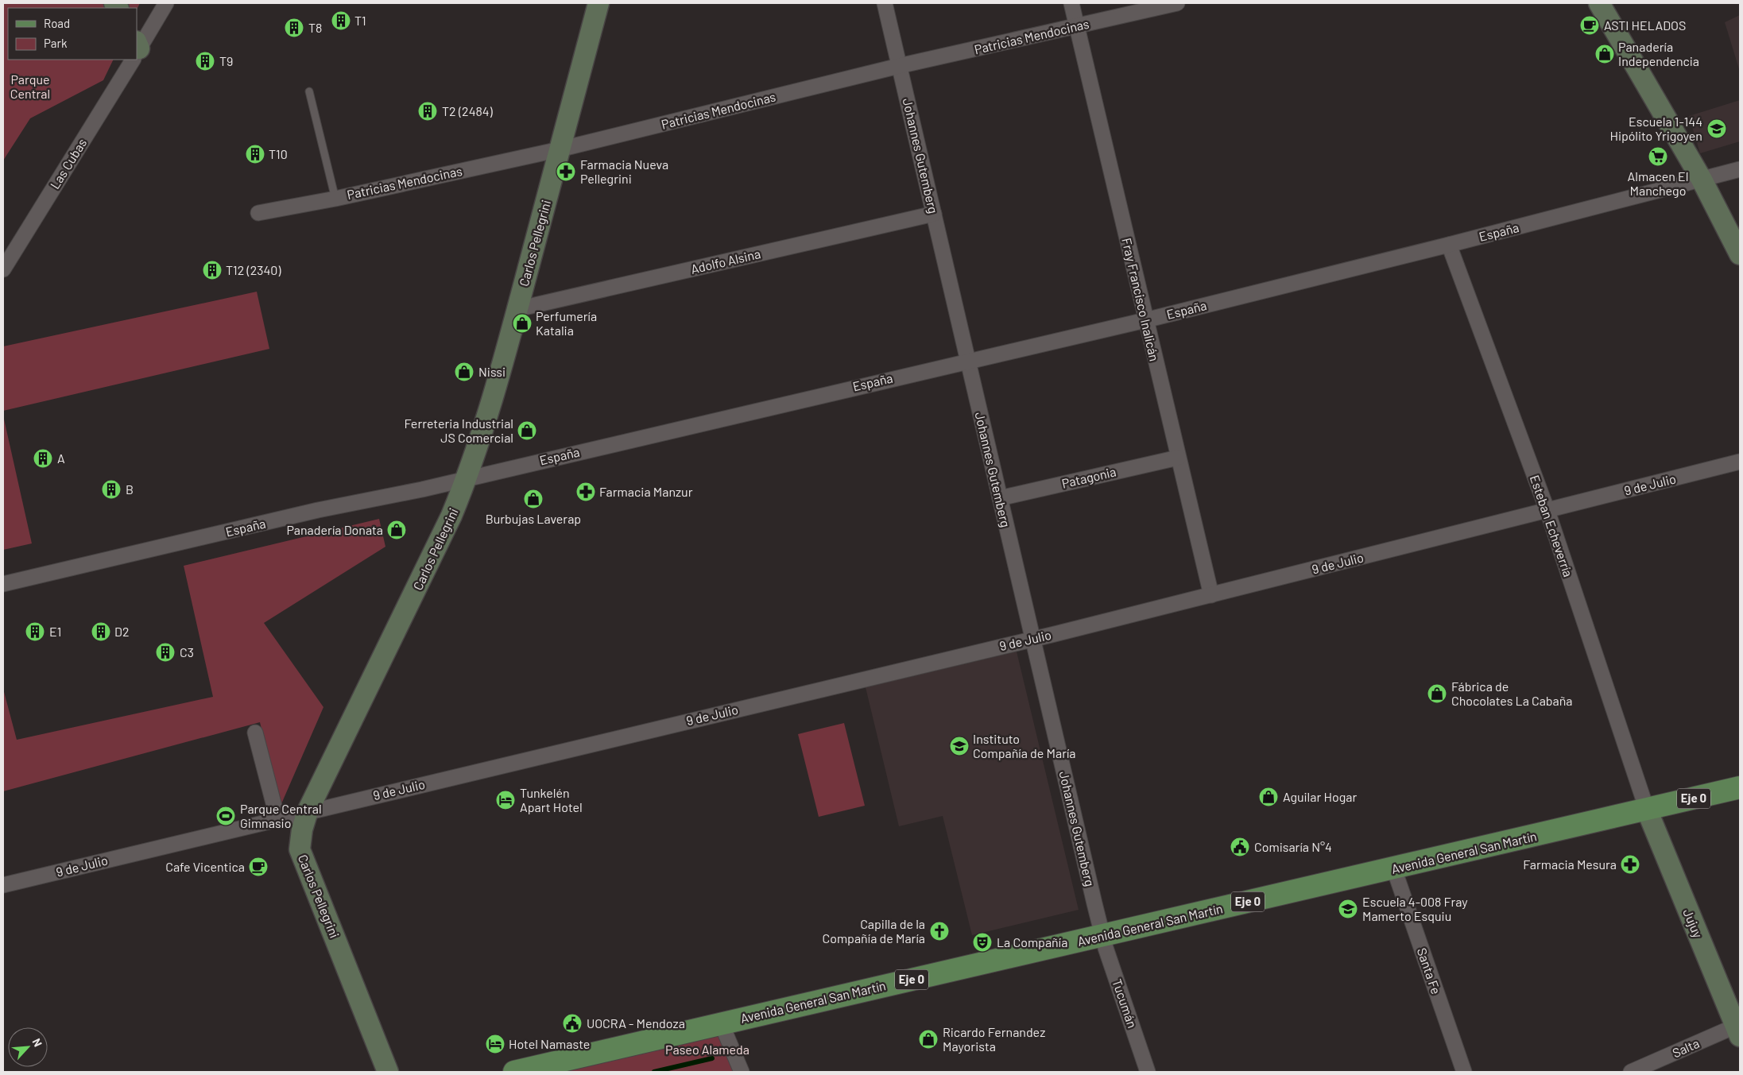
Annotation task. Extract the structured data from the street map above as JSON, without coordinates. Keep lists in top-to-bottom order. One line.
{"streets":{"main road":["Eje 0","Avenida General San Martín"],"street":["Patricias Mendocinas","Johannes Gutemberg","Las Cubas","España","Carlos Pellegrini","Adolfo Alsina","Fray Francisco Inalicán","Patagonia","9 de Julio","Esteban Echeverría","Jujuy","Santa Fe","Tucumán","Salta"]},"crossings":[["Patricias Mendocinas","Johannes Gutemberg"],["Patricias Mendocinas","Carlos Pellegrini"],["Patricias Mendocinas","Fray Francisco Inalicán"],["Johannes Gutemberg","España"],["Johannes Gutemberg","Adolfo Alsina"],["Johannes Gutemberg","Patagonia"],["Johannes Gutemberg","9 de Julio"],["Johannes Gutemberg","Avenida General San Martín"],["Johannes Gutemberg","Tucumán"],["España","Carlos Pellegrini"],["España","Fray Francisco Inalicán"],["España","Esteban Echeverría"],["Carlos Pellegrini","Adolfo Alsina"],["Carlos Pellegrini","9 de Julio"],["Fray Francisco Inalicán","Patagonia"],["Fray Francisco Inalicán","9 de Julio"],["9 de Julio","Esteban Echeverría"],["Esteban Echeverría","Avenida General San Martín"],["Esteban Echeverría","Jujuy"],["Avenida General San Martín","Jujuy"],["Avenida General San Martín","Santa Fe"],["Avenida General San Martín","Tucumán"],["Jujuy","Salta"]],"parks":["Parque Central","Paseo Alameda"],"places":{"building":["T1","T8","T9","T2 (2484)","T10","T12 (2340)","A","B","E1","D2","C3"],"cafe":["ASTI HELADOS","Cafe Vicentica"],"shop":["Panadería Independencia","Perfumería Katalia","Nissi","Ferreteria Industrial JS Comercial","Burbujas Laverap","Panadería Donata","Fábrica de Chocolates La Cabaña","Aguilar Hogar","Ricardo Fernandez Mayorista"],"school or university":["Escuela 1-144 Hipólito Yrigoyen","Instituto Compañía de María","Escuela 4-008 Fray Mamerto Esquiu"],"supermarket":["Almacen El Manchego"],"pharmacy":["Farmacia Nueva Pellegrini","Farmacia Manzur","Farmacia Mesura"],"hotel":["Tunkelén Apart Hotel","Hotel Namaste"],"sports":["Parque Central Gimnasio"],"public building":["Comisaría N°4","UOCRA - Mendoza"],"church":["Capilla de la Compañía de María"],"theatre":["La Compañía"]},"legend":["Road","Park"],"north":"top right"}
